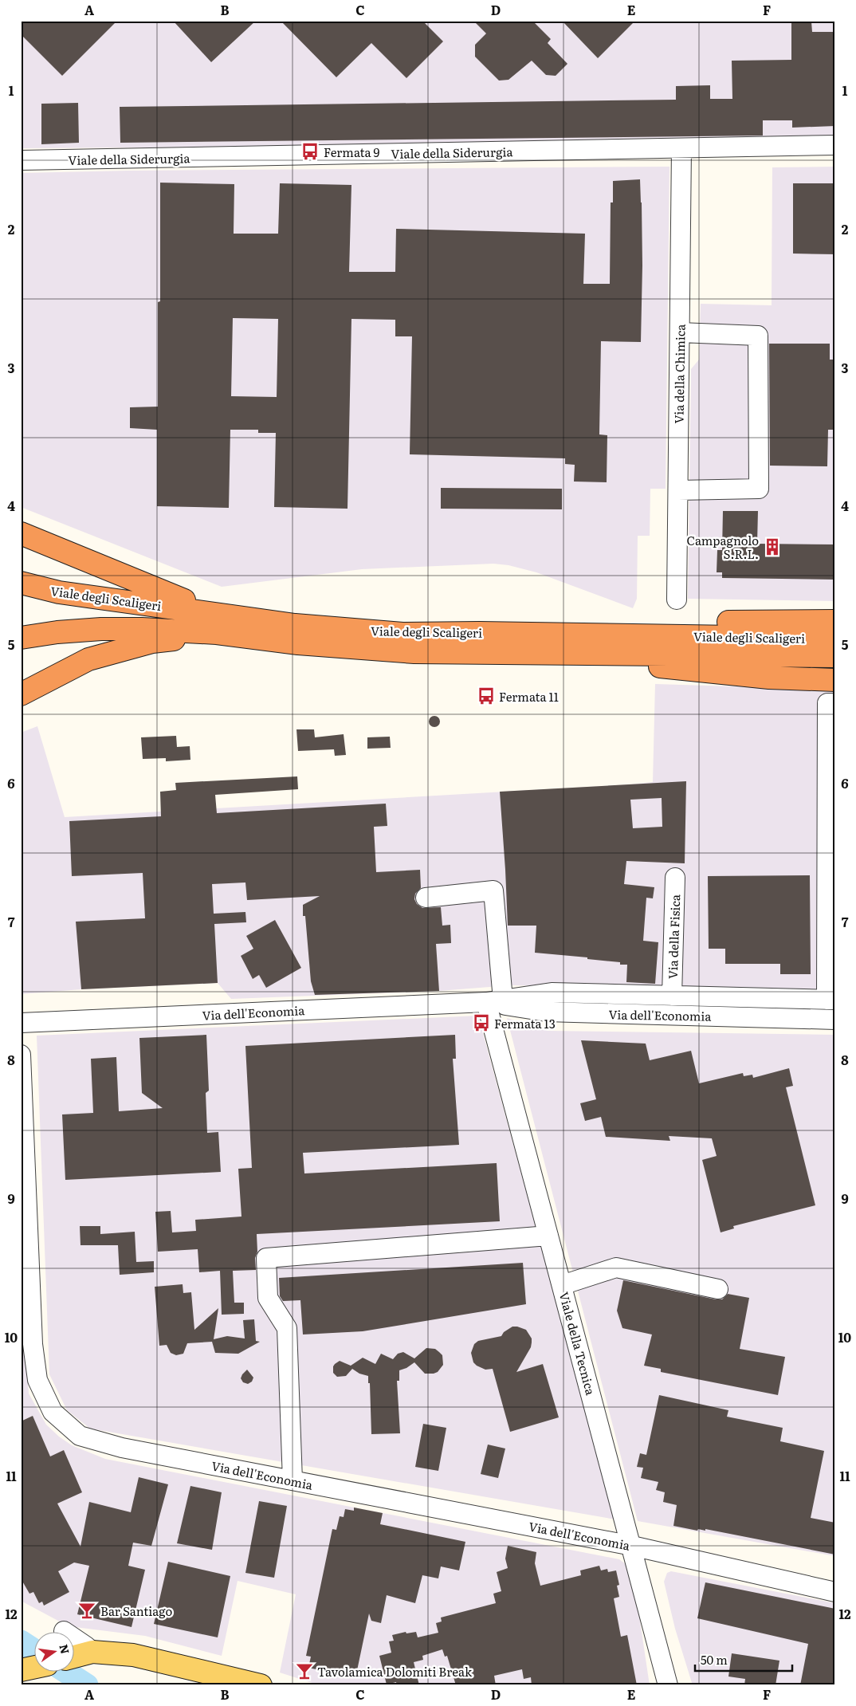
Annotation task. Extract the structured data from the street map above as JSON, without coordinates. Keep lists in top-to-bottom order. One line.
{"streets":{"highway":["Viale degli Scaligeri"],"street":["Viale della Siderurgia","Via della Chimica","Via della Fisica","Via dell'Economia","Viale della Tecnica"]},"crossings":[["Viale della Siderurgia","Via della Chimica"],["Via della Fisica","Via dell'Economia"],["Via dell'Economia","Viale della Tecnica"]],"places":{"bus stop":["Fermata 9","Fermata 11","Fermata 13"],"building":["Campagnolo S.R.L."],"bar":["Bar Santiago","Tavolamica Dolomiti Break"]},"scale_bar":"50 m","north":"right","grid":{"columns":["A","B","C","D","E","F"],"rows":["1","2","3","4","5","6","7","8","9","10","11","12"]}}
